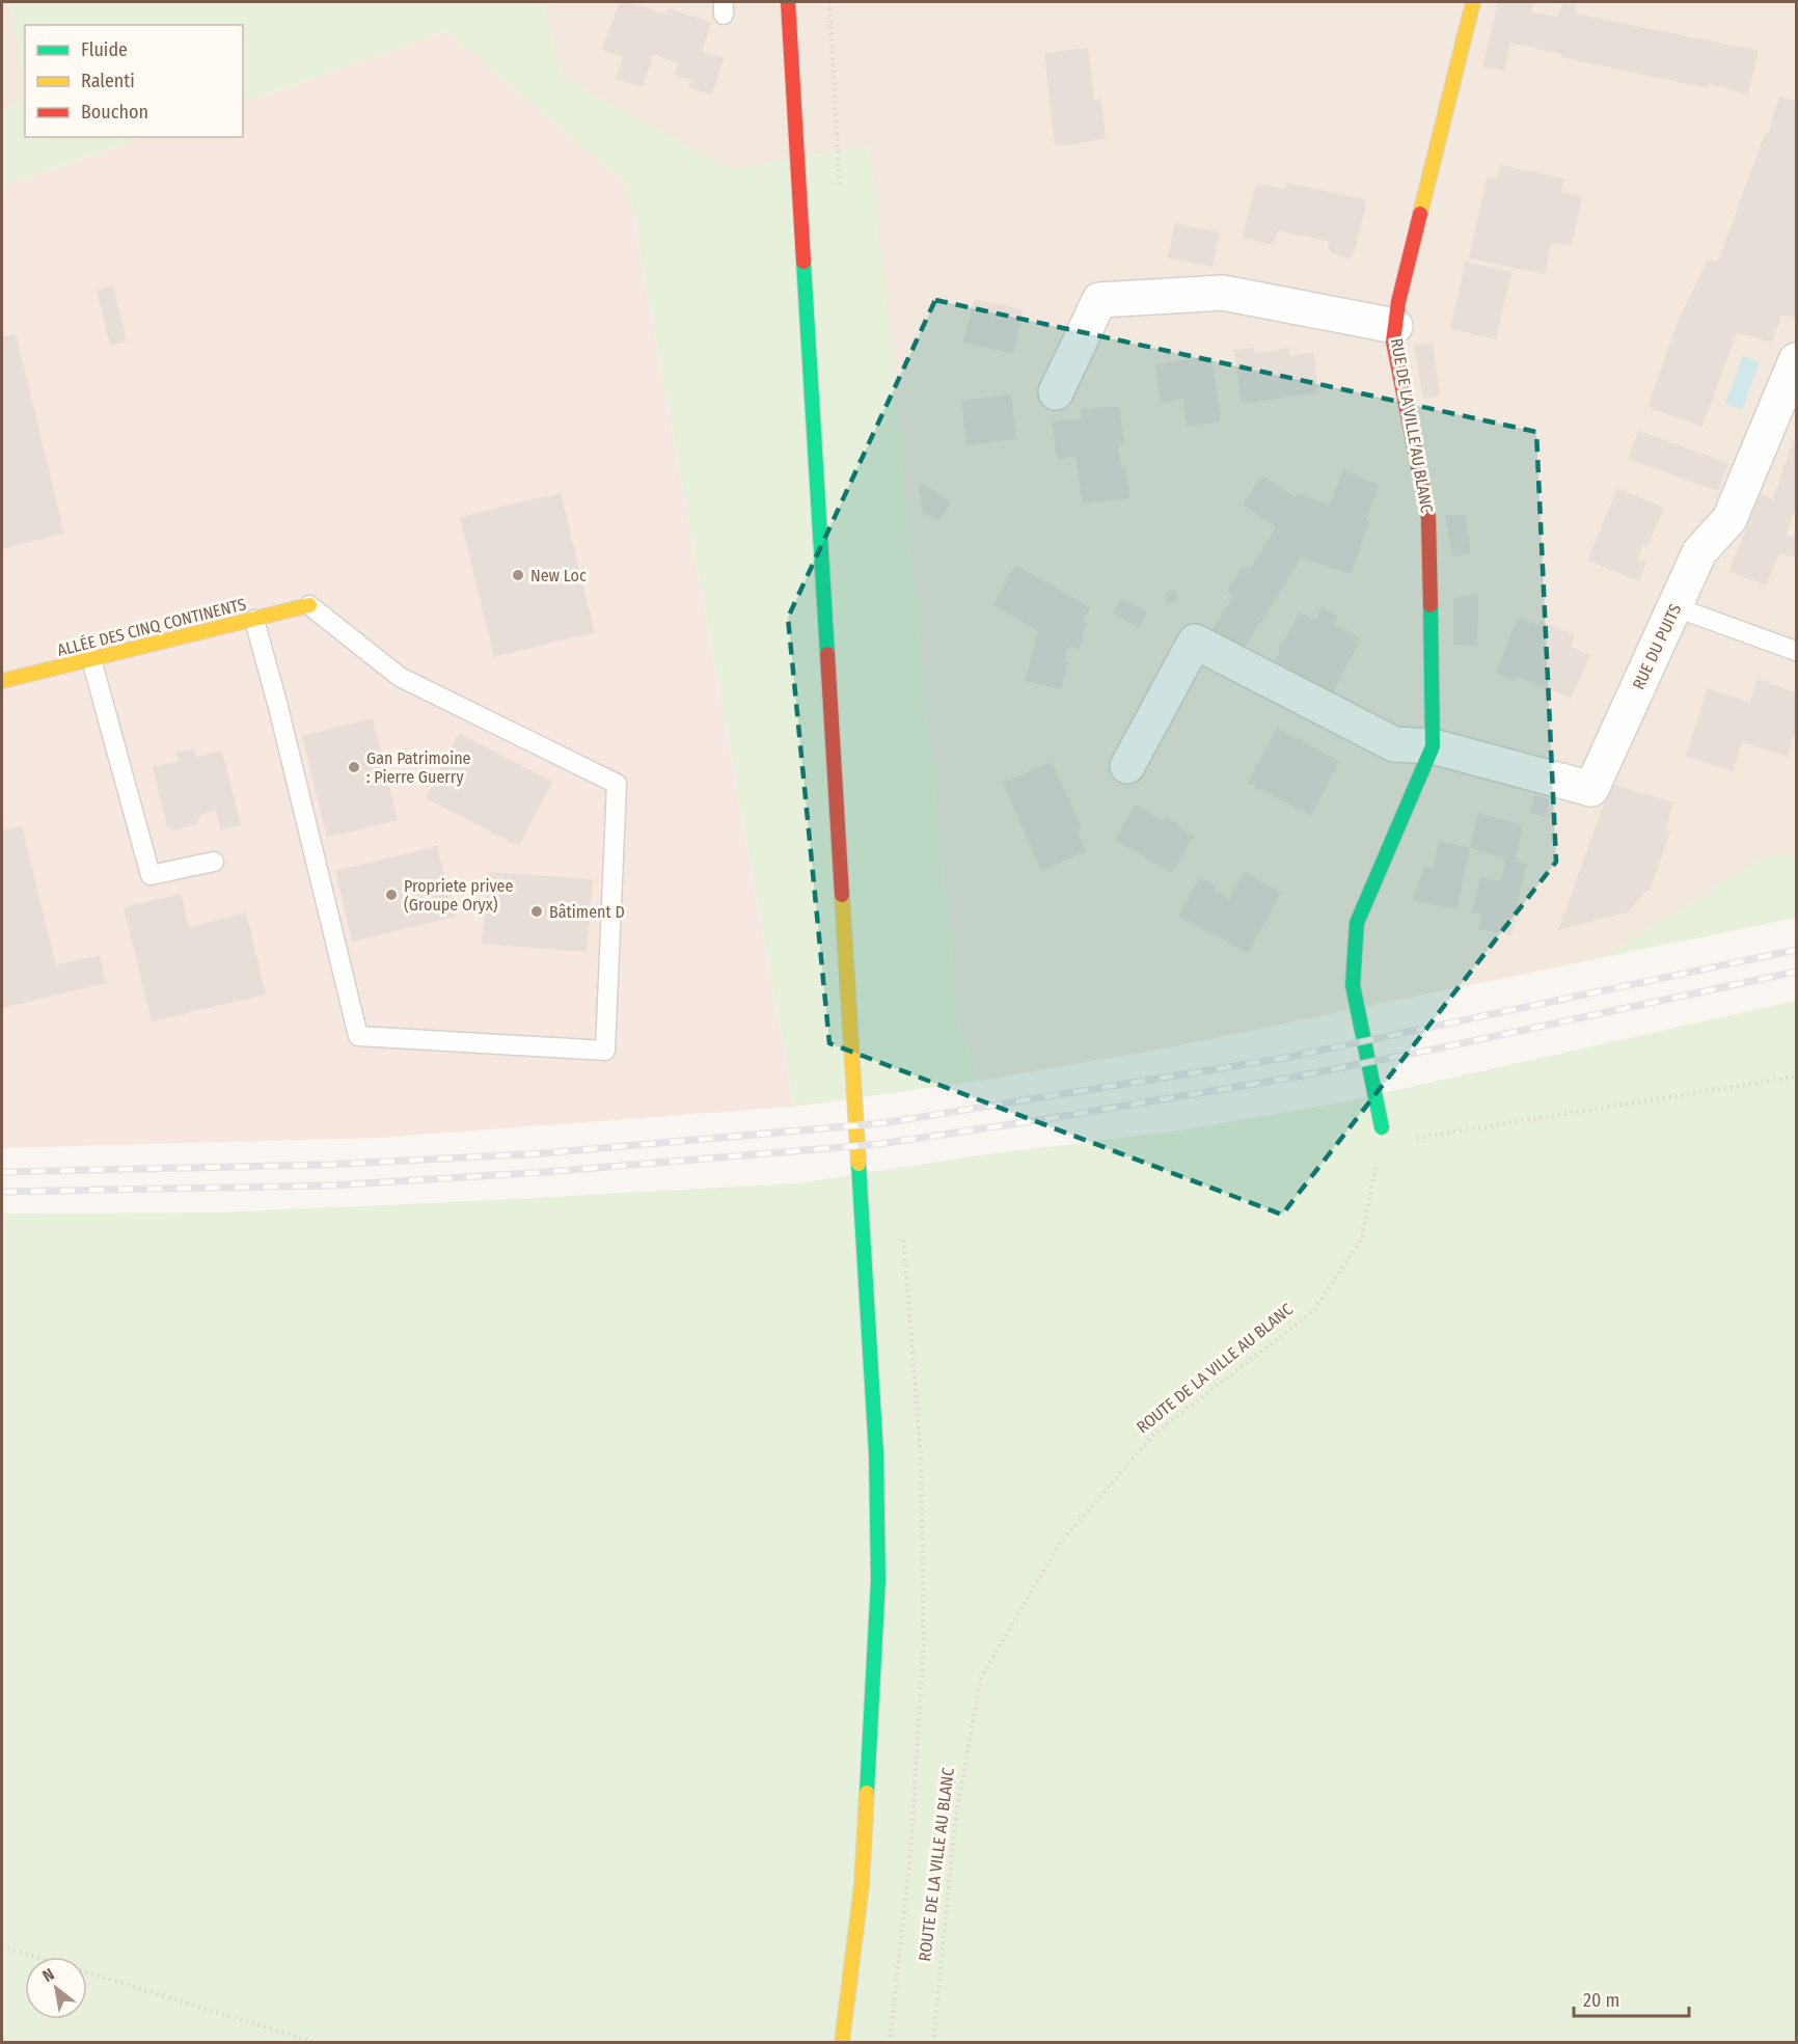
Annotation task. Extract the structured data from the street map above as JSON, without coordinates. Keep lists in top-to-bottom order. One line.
{"streets":{"main road":["RUE DE LA VILLE AU BLANC","ALLÉE DES CINQ CONTINENTS"],"street":["RUE DU PUITS"],"path":["ROUTE DE LA VILLE AU BLANC"]},"crossings":[["RUE DE LA VILLE AU BLANC","RUE DU PUITS"],["RUE DE LA VILLE AU BLANC","ROUTE DE LA VILLE AU BLANC"]],"places":["New Loc","Gan Patrimoine : Pierre Guerry","Propriete privee (Groupe Oryx)","Bâtiment D"],"legend":["Fluide","Ralenti","Bouchon"],"scale_bar":"20 m","north":"top left"}
